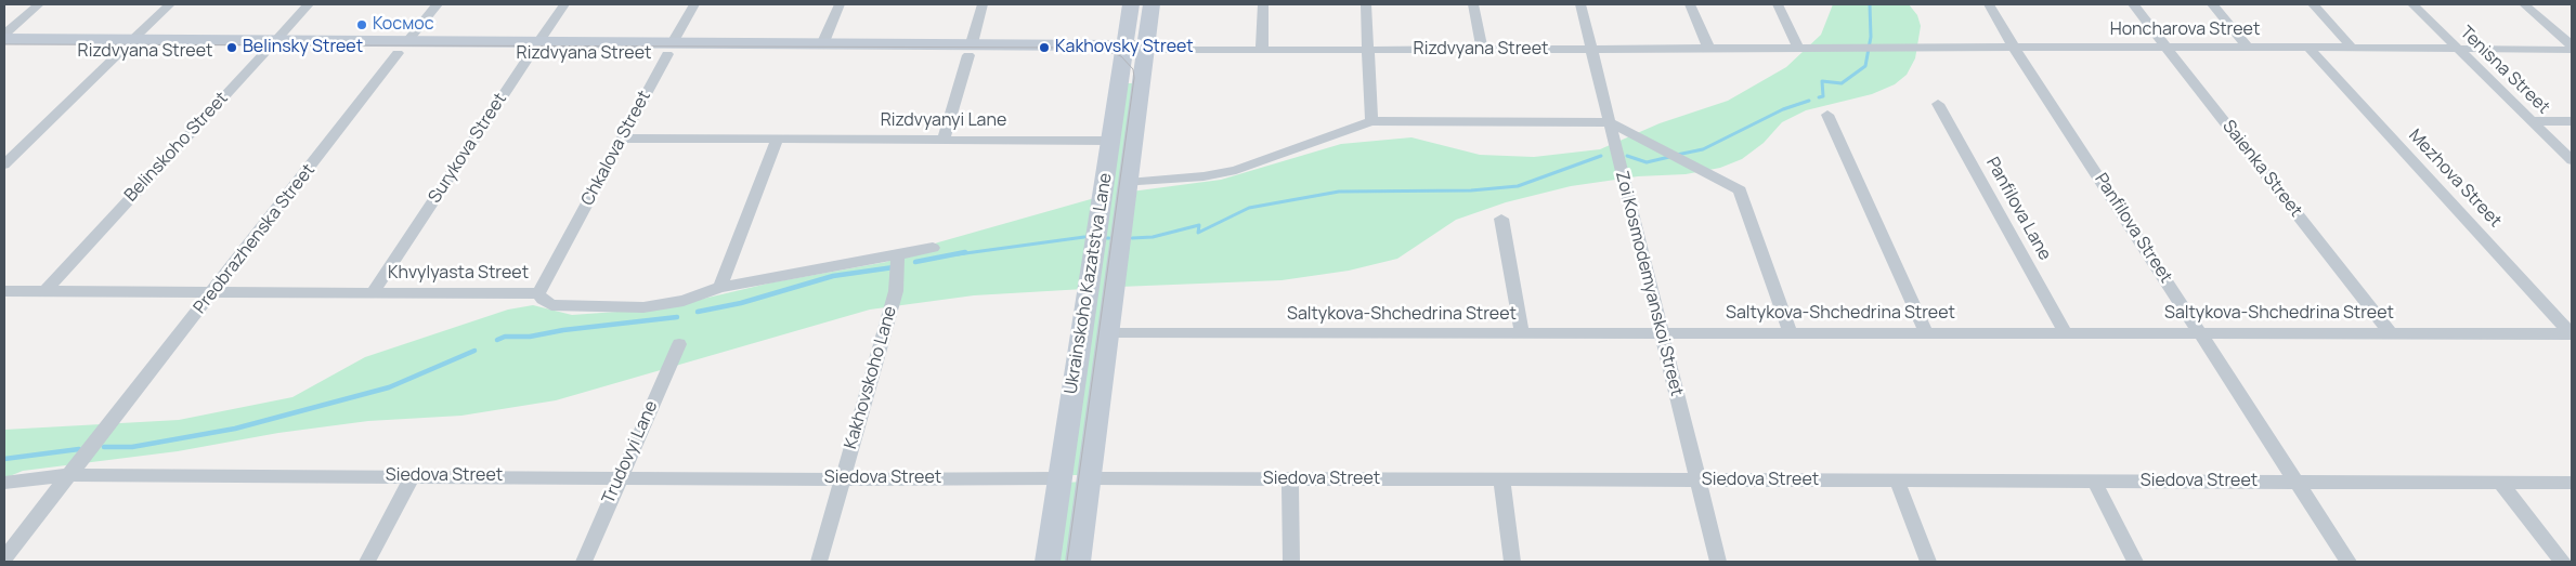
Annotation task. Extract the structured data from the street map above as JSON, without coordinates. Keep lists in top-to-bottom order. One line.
{"streets":{"street":["Honcharova Street","Rizdvyana Street","Tenisna Street","Rizdvyanyi Lane","Belinskoho Street","Surykova Street","Chkalova Street","Saienka Street","Mezhova Street","Panfilova Lane","Panfilova Street","Preobrazhenska Street","Khvylyasta Street","Ukrainskoho Kazatstva Lane","Zoi Kosmodemyanskoi Street","Saltykova-Shchedrina Street","Kakhovskoho Lane","Trudovyi Lane","Siedova Street"]},"crossings":[["Honcharova Street","Rizdvyana Street"],["Honcharova Street","Tenisna Street"],["Honcharova Street","Saienka Street"],["Honcharova Street","Mezhova Street"],["Honcharova Street","Panfilova Street"],["Rizdvyana Street","Belinskoho Street"],["Rizdvyana Street","Surykova Street"],["Rizdvyana Street","Chkalova Street"],["Rizdvyana Street","Preobrazhenska Street"],["Rizdvyana Street","Ukrainskoho Kazatstva Lane"],["Rizdvyana Street","Zoi Kosmodemyanskoi Street"],["Rizdvyanyi Lane","Chkalova Street"],["Rizdvyanyi Lane","Ukrainskoho Kazatstva Lane"],["Belinskoho Street","Khvylyasta Street"],["Surykova Street","Khvylyasta Street"],["Chkalova Street","Khvylyasta Street"],["Saienka Street","Saltykova-Shchedrina Street"],["Mezhova Street","Saltykova-Shchedrina Street"],["Panfilova Lane","Saltykova-Shchedrina Street"],["Panfilova Street","Saltykova-Shchedrina Street"],["Panfilova Street","Siedova Street"],["Preobrazhenska Street","Khvylyasta Street"],["Preobrazhenska Street","Siedova Street"],["Khvylyasta Street","Kakhovskoho Lane"],["Ukrainskoho Kazatstva Lane","Saltykova-Shchedrina Street"],["Ukrainskoho Kazatstva Lane","Siedova Street"],["Zoi Kosmodemyanskoi Street","Saltykova-Shchedrina Street"],["Zoi Kosmodemyanskoi Street","Siedova Street"],["Kakhovskoho Lane","Siedova Street"],["Trudovyi Lane","Siedova Street"]],"places":["Космос","Belinsky Street","Kakhovsky Street"]}
